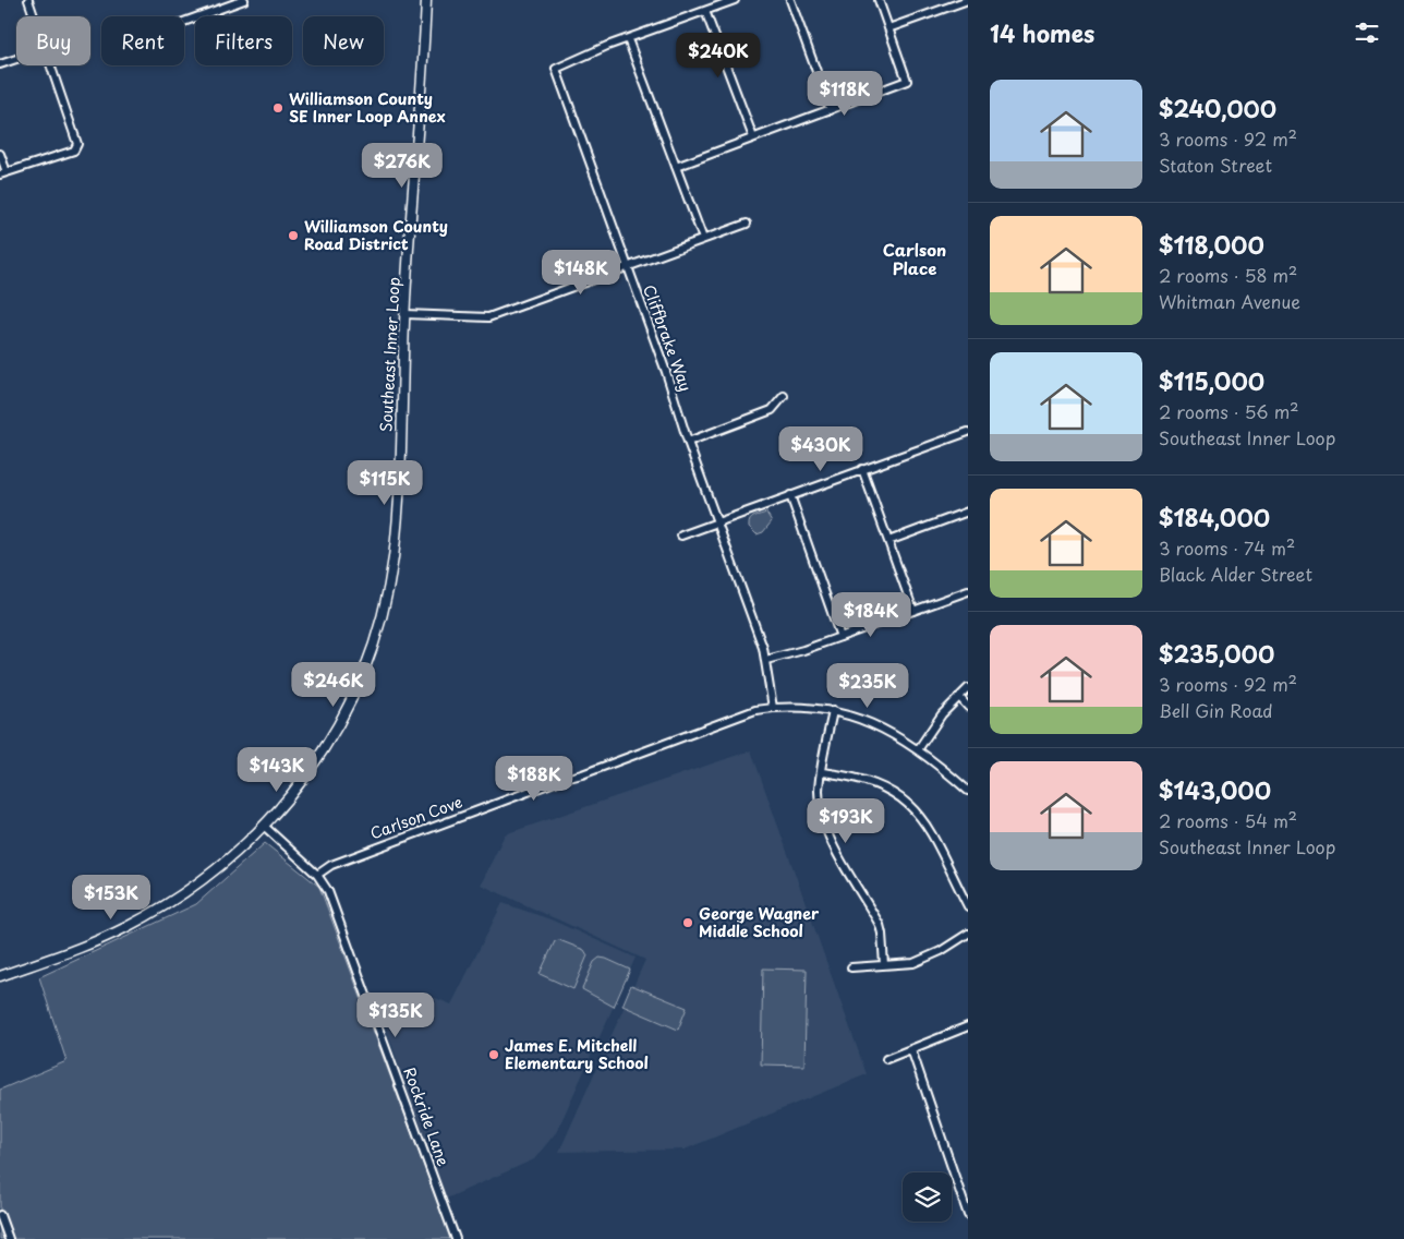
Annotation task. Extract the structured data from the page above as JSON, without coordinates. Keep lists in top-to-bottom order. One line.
{"streets":{"main road":["Southeast Inner Loop"],"street":["Cliffbrake Way","Carlson Cove","Rockride Lane"]},"crossings":[["Cliffbrake Way","Carlson Cove"],["Southeast Inner Loop","Rockride Lane"],["Carlson Cove","Rockride Lane"]],"districts":["Carlson Place"],"places":["Williamson County SE Inner Loop Annex","Williamson County Road District","George Wagner Middle School","James E. Mitchell Elementary School"],"page":{"heading":"14 homes","chip":["Buy","Rent","Filters","New"],"price":["$240K","$118K","$276K","$148K","$430K","$115K","$184K","$246K","$235K","$143K","$188K","$193K","$153K","$135K"],"list":[{"name":"$240,000","note":"3 rooms · 92 m² · Staton Street"},{"name":"$118,000","note":"2 rooms · 58 m² · Whitman Avenue"},{"name":"$115,000","note":"2 rooms · 56 m² · Southeast Inner Loop"},{"name":"$184,000","note":"3 rooms · 74 m² · Black Alder Street"},{"name":"$235,000","note":"3 rooms · 92 m² · Bell Gin Road"},{"name":"$143,000","note":"2 rooms · 54 m² · Southeast Inner Loop"}]}}
